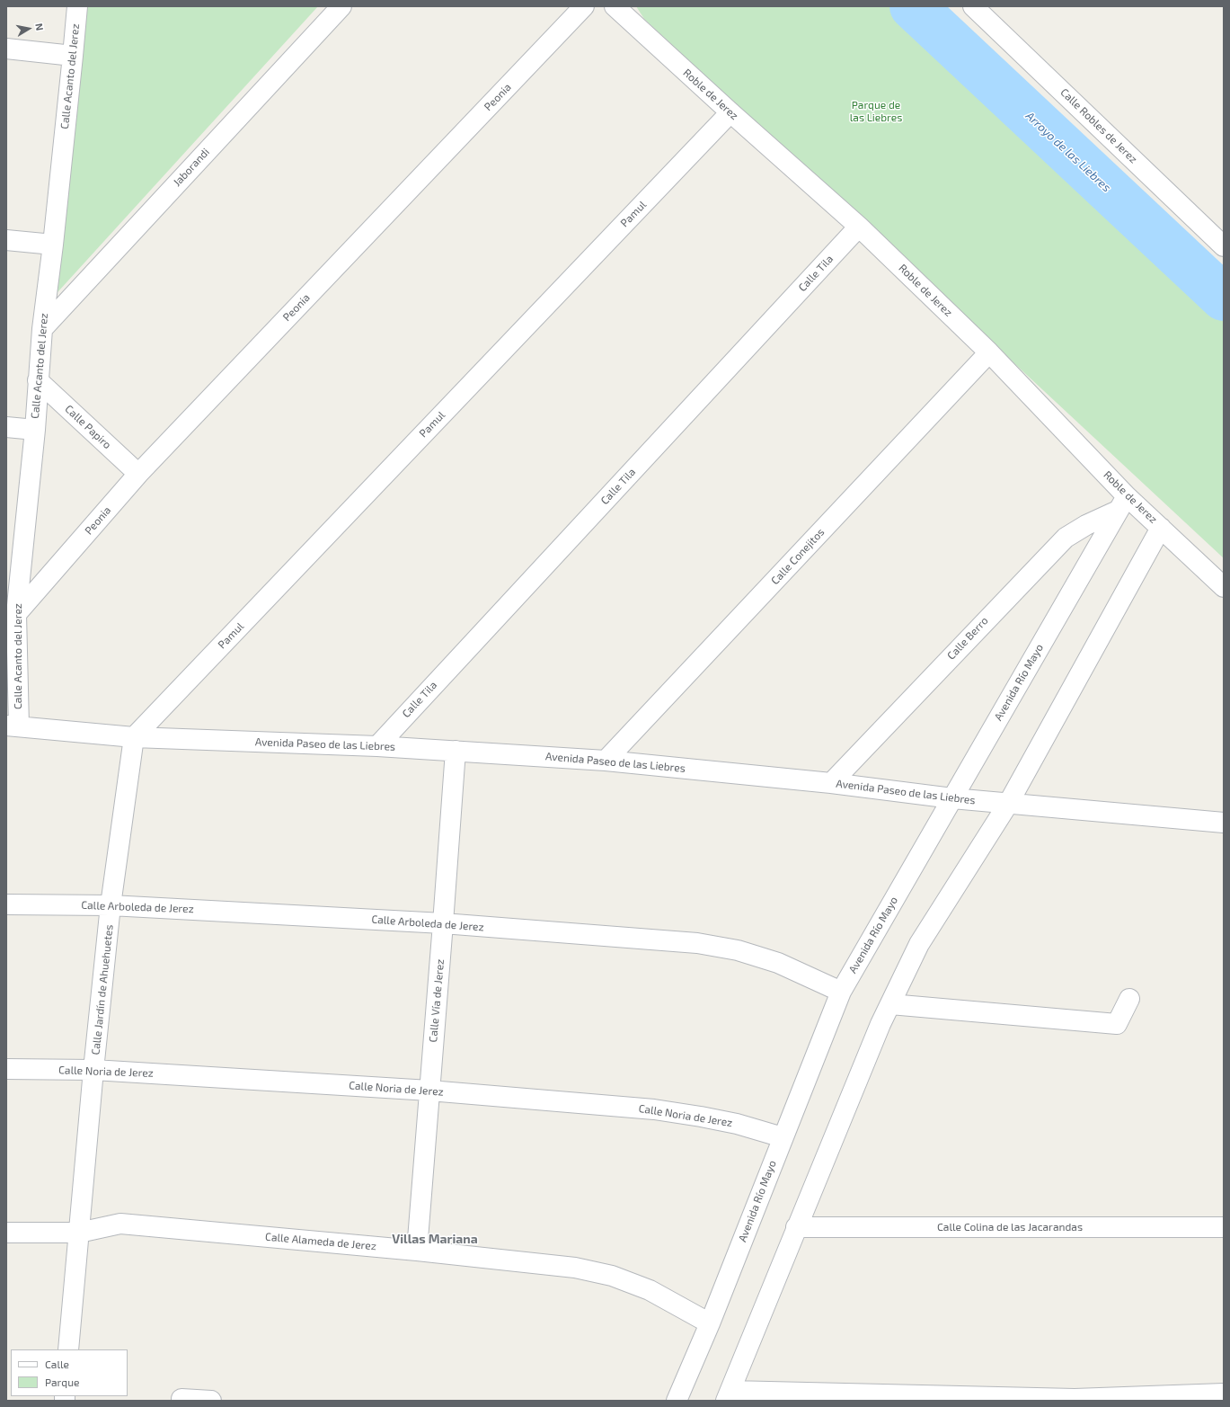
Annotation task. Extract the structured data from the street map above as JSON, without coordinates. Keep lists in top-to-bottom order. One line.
{"streets":{"street":["Calle Acanto del Jerez","Roble de Jerez","Peonia","Calle Robles de Jerez","Jaborandi","Pamul","Calle Tila","Calle Papiro","Calle Conejitos","Calle Berro","Avenida Río Mayo","Avenida Paseo de las Liebres","Calle Arboleda de Jerez","Calle Jardín de Ahuehuetes","Calle Vía de Jerez","Calle Noria de Jerez","Calle Colina de las Jacarandas","Calle Alameda de Jerez"]},"crossings":[["Calle Acanto del Jerez","Peonia"],["Calle Acanto del Jerez","Jaborandi"],["Calle Acanto del Jerez","Calle Papiro"],["Calle Acanto del Jerez","Avenida Paseo de las Liebres"],["Roble de Jerez","Pamul"],["Roble de Jerez","Calle Tila"],["Roble de Jerez","Calle Conejitos"],["Roble de Jerez","Calle Berro"],["Roble de Jerez","Avenida Río Mayo"],["Peonia","Calle Papiro"],["Pamul","Avenida Paseo de las Liebres"],["Pamul","Calle Jardín de Ahuehuetes"],["Calle Tila","Avenida Paseo de las Liebres"],["Calle Conejitos","Avenida Paseo de las Liebres"],["Calle Berro","Avenida Río Mayo"],["Calle Berro","Avenida Paseo de las Liebres"],["Avenida Río Mayo","Avenida Paseo de las Liebres"],["Avenida Río Mayo","Calle Arboleda de Jerez"],["Avenida Río Mayo","Calle Noria de Jerez"],["Avenida Río Mayo","Calle Alameda de Jerez"],["Avenida Paseo de las Liebres","Calle Jardín de Ahuehuetes"],["Avenida Paseo de las Liebres","Calle Vía de Jerez"],["Calle Arboleda de Jerez","Calle Jardín de Ahuehuetes"],["Calle Arboleda de Jerez","Calle Vía de Jerez"],["Calle Jardín de Ahuehuetes","Calle Noria de Jerez"],["Calle Jardín de Ahuehuetes","Calle Alameda de Jerez"],["Calle Vía de Jerez","Calle Noria de Jerez"],["Calle Vía de Jerez","Calle Alameda de Jerez"]],"districts":["Villas Mariana"],"water":["Arroyo de las Liebres"],"parks":["Parque de las Liebres"],"legend":["Calle","Parque"],"north":"right"}
